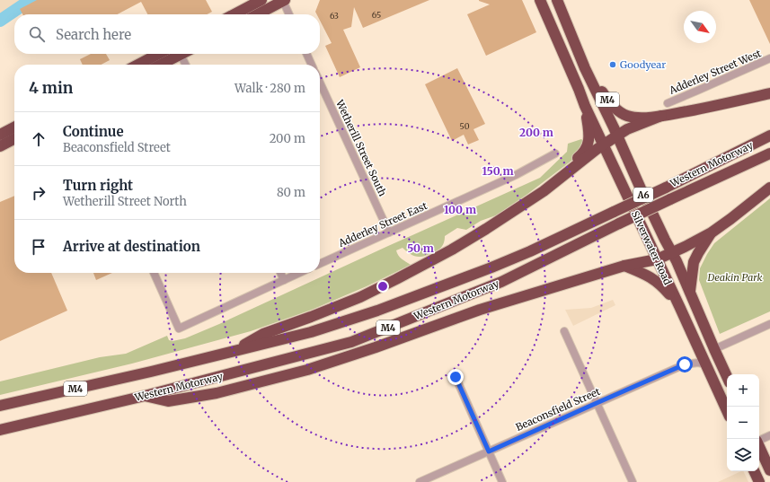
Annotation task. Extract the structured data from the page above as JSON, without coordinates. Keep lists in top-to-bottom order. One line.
{"streets":{"highway":["M4","Western Motorway","A6","Silverwater Road"],"street":["Adderley Street West","Wetherill Street South","Adderley Street East","Beaconsfield Street"]},"crossings":[["M4","Silverwater Road"],["Wetherill Street South","Adderley Street East"],["Silverwater Road","Beaconsfield Street"]],"parks":["Deakin Park"],"places":["Goodyear"],"house_numbers":["65","63","50"],"north":"bottom right","page":{"search":"Search here","heading":["4 min","Walk · 280 m"],"list":[["Continue","Beaconsfield Street","200 m"],["Turn right","Wetherill Street North","80 m"],"Arrive at destination"],"map_buttons":["+","−"]},"rings":["200 m","150 m","100 m","50 m"]}
